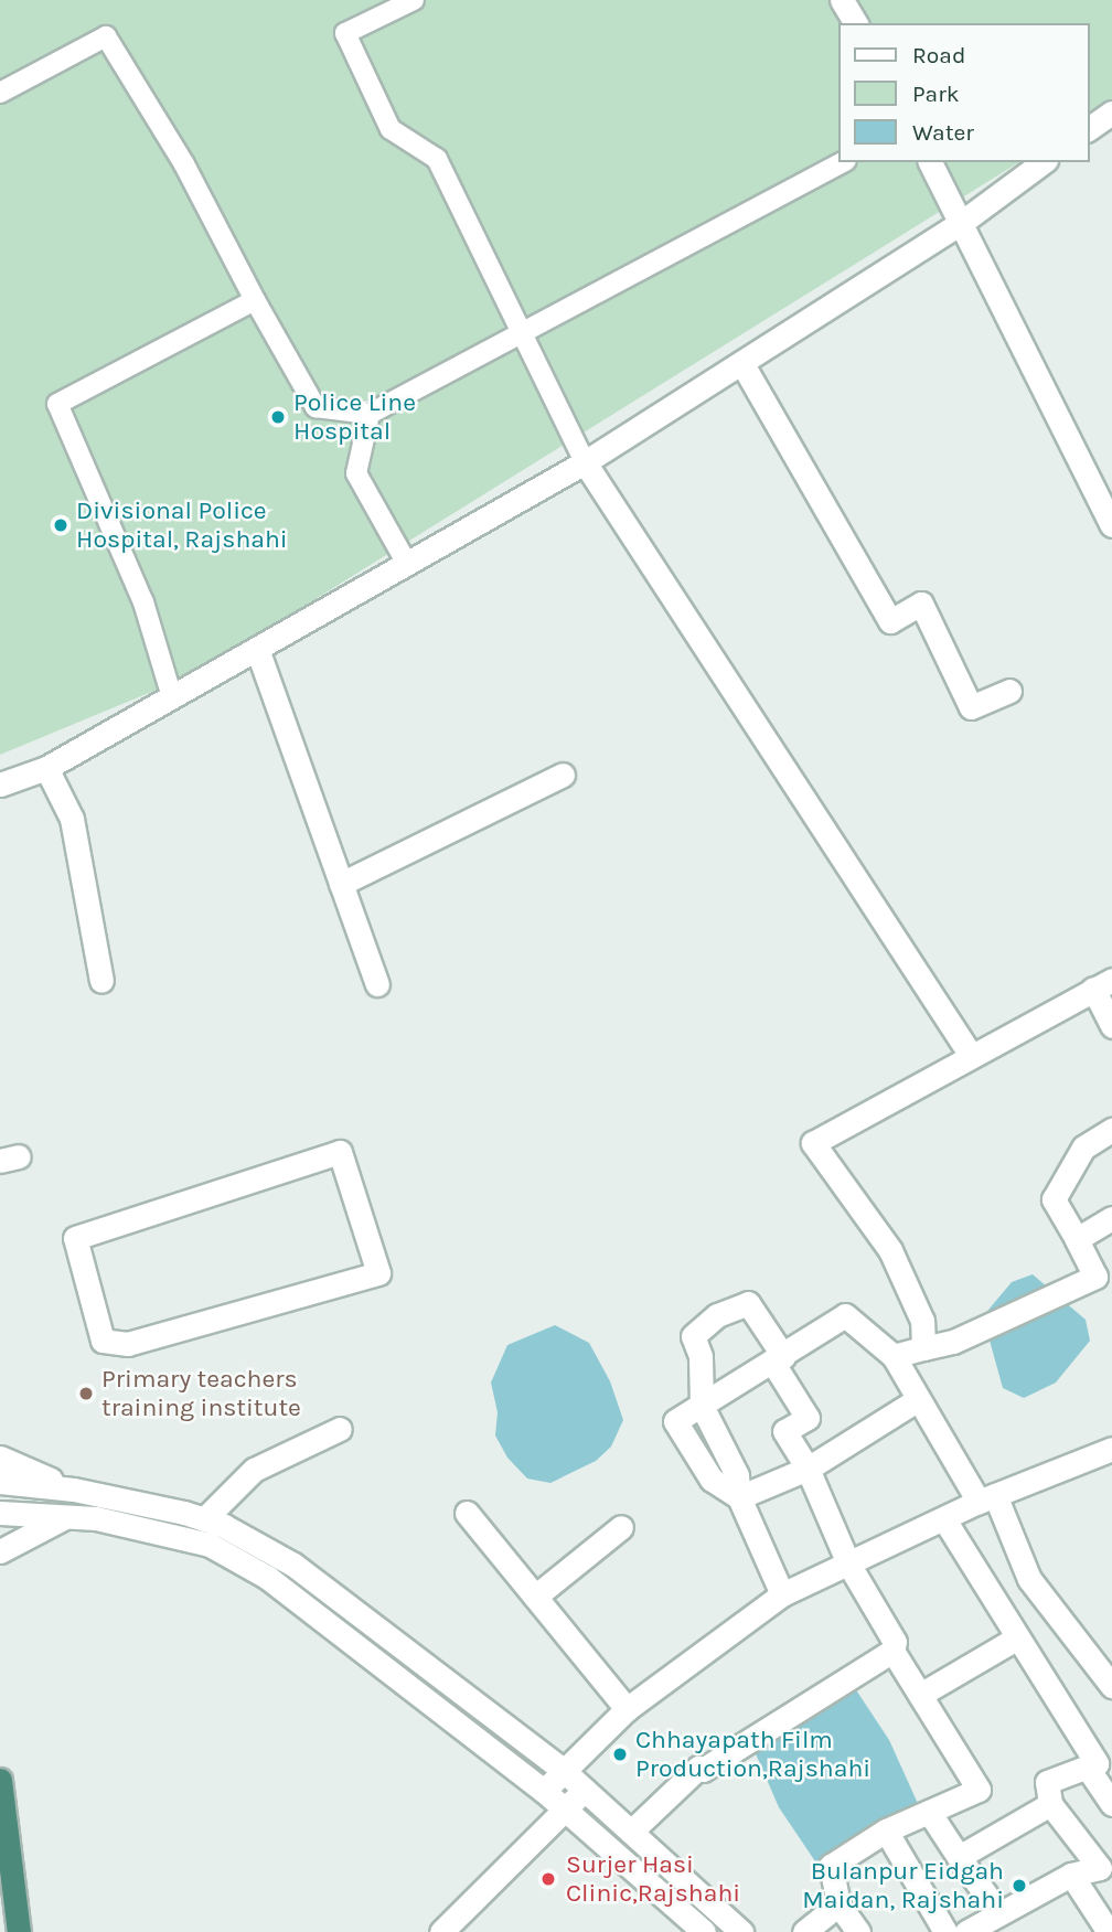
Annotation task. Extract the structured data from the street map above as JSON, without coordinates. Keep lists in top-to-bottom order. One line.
{"places":["Police Line Hospital","Divisional Police Hospital, Rajshahi","Primary teachers training institute","Chhayapath Film Production,Rajshahi","Surjer Hasi Clinic,Rajshahi","Bulanpur Eidgah Maidan, Rajshahi"],"legend":["Road","Park","Water"]}
